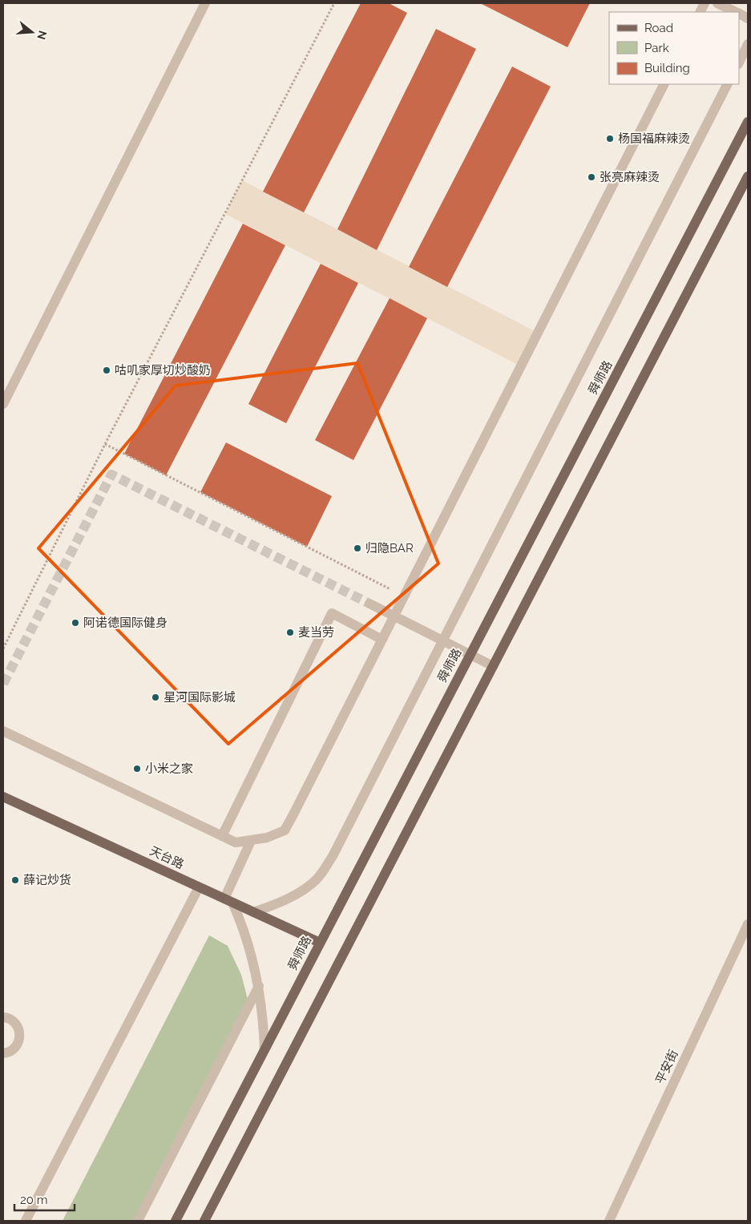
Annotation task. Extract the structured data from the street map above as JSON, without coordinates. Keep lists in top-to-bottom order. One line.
{"streets":{"main road":["舜师路","天台路"],"street":["平安街"]},"crossings":[["舜师路","天台路"]],"places":["杨国福麻辣烫","张亮麻辣烫","咕叽家厚切炒酸奶","归隐BAR","阿诺德国际健身","麦当劳","星河国际影城","小米之家","薛记炒货"],"legend":["Road","Park","Building"],"scale_bar":"20 m","north":"right"}
